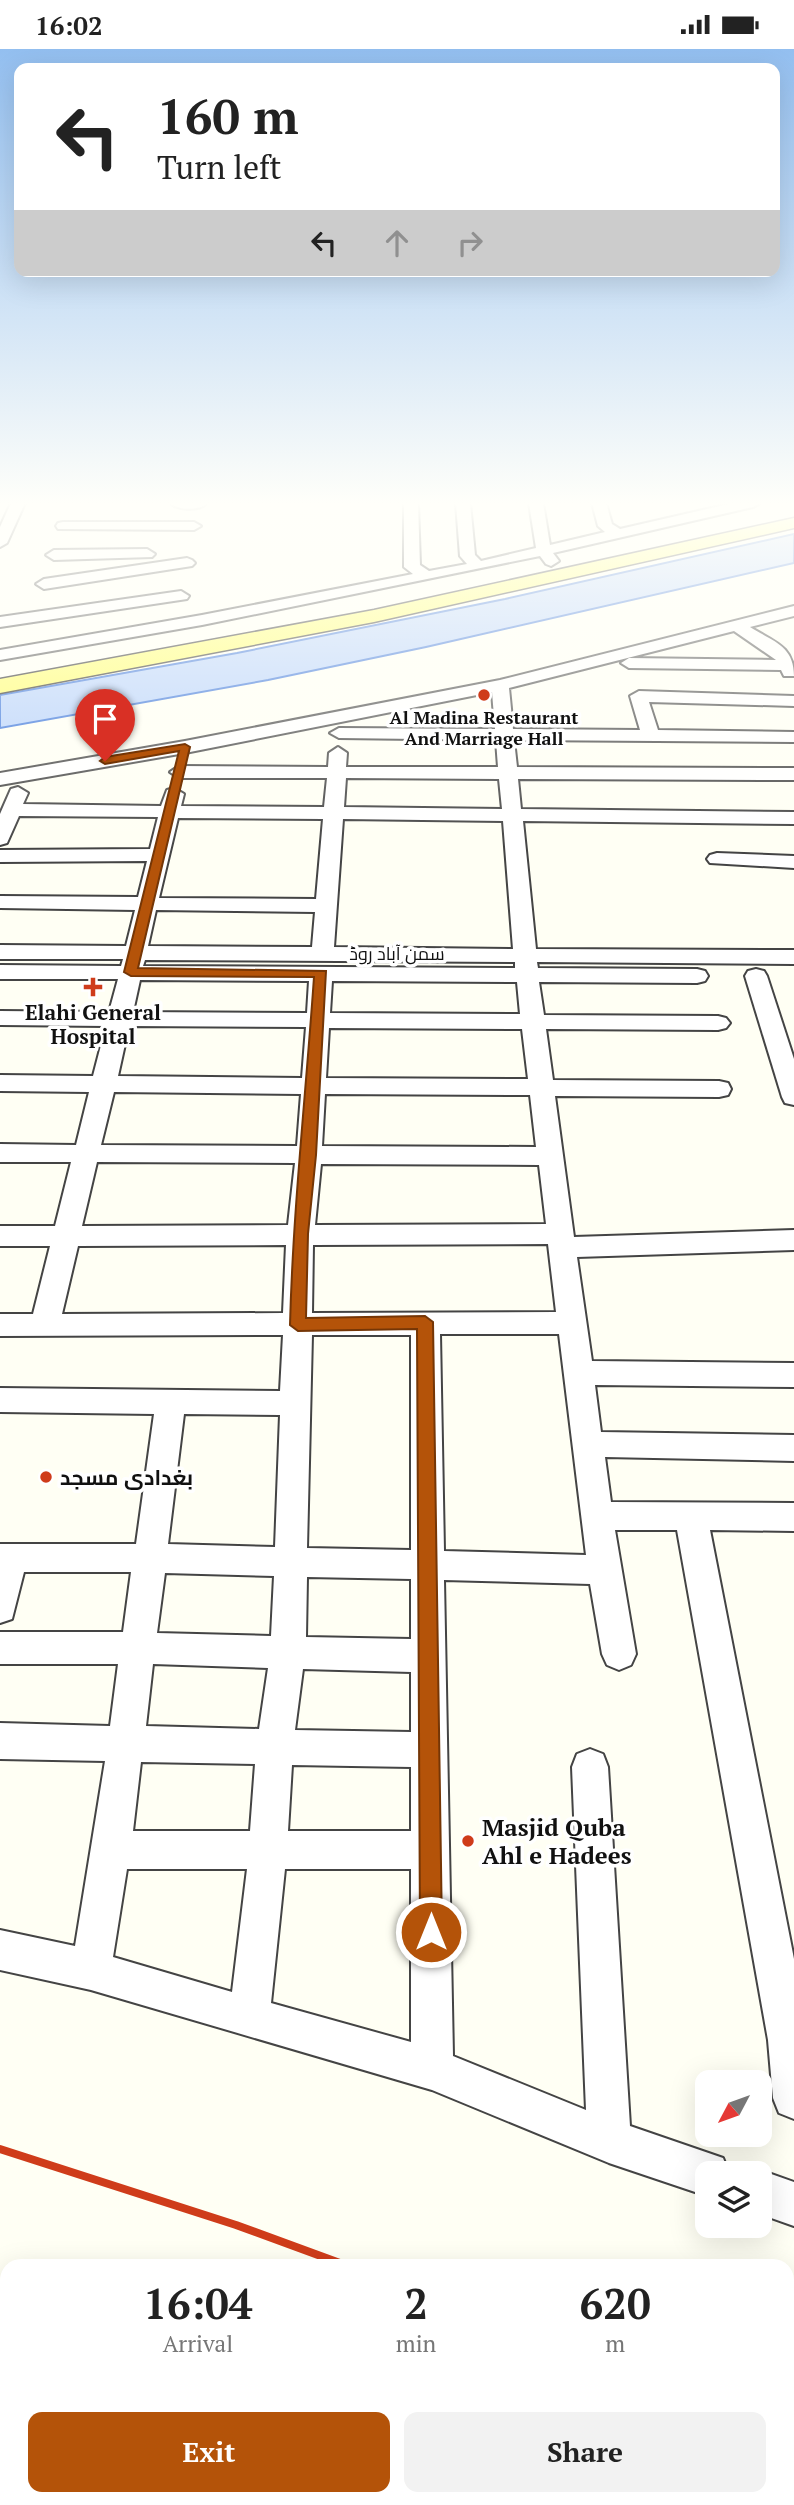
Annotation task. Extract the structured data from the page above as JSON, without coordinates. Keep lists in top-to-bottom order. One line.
{"streets":{"street":["سمن آباد روڈ"]},"places":{"other":["Al Madina Restaurant And Marriage Hall","بغدادی مسجد","Masjid Quba Ahl e Hadees"],"health":["Elahi General Hospital"]},"north":"bottom left","page":{"status":"16:02","turn":["160 m","Turn left"],"eta":["16:04","Arrival","2","min","620","m"],"buttons":["Exit","Share"]}}
